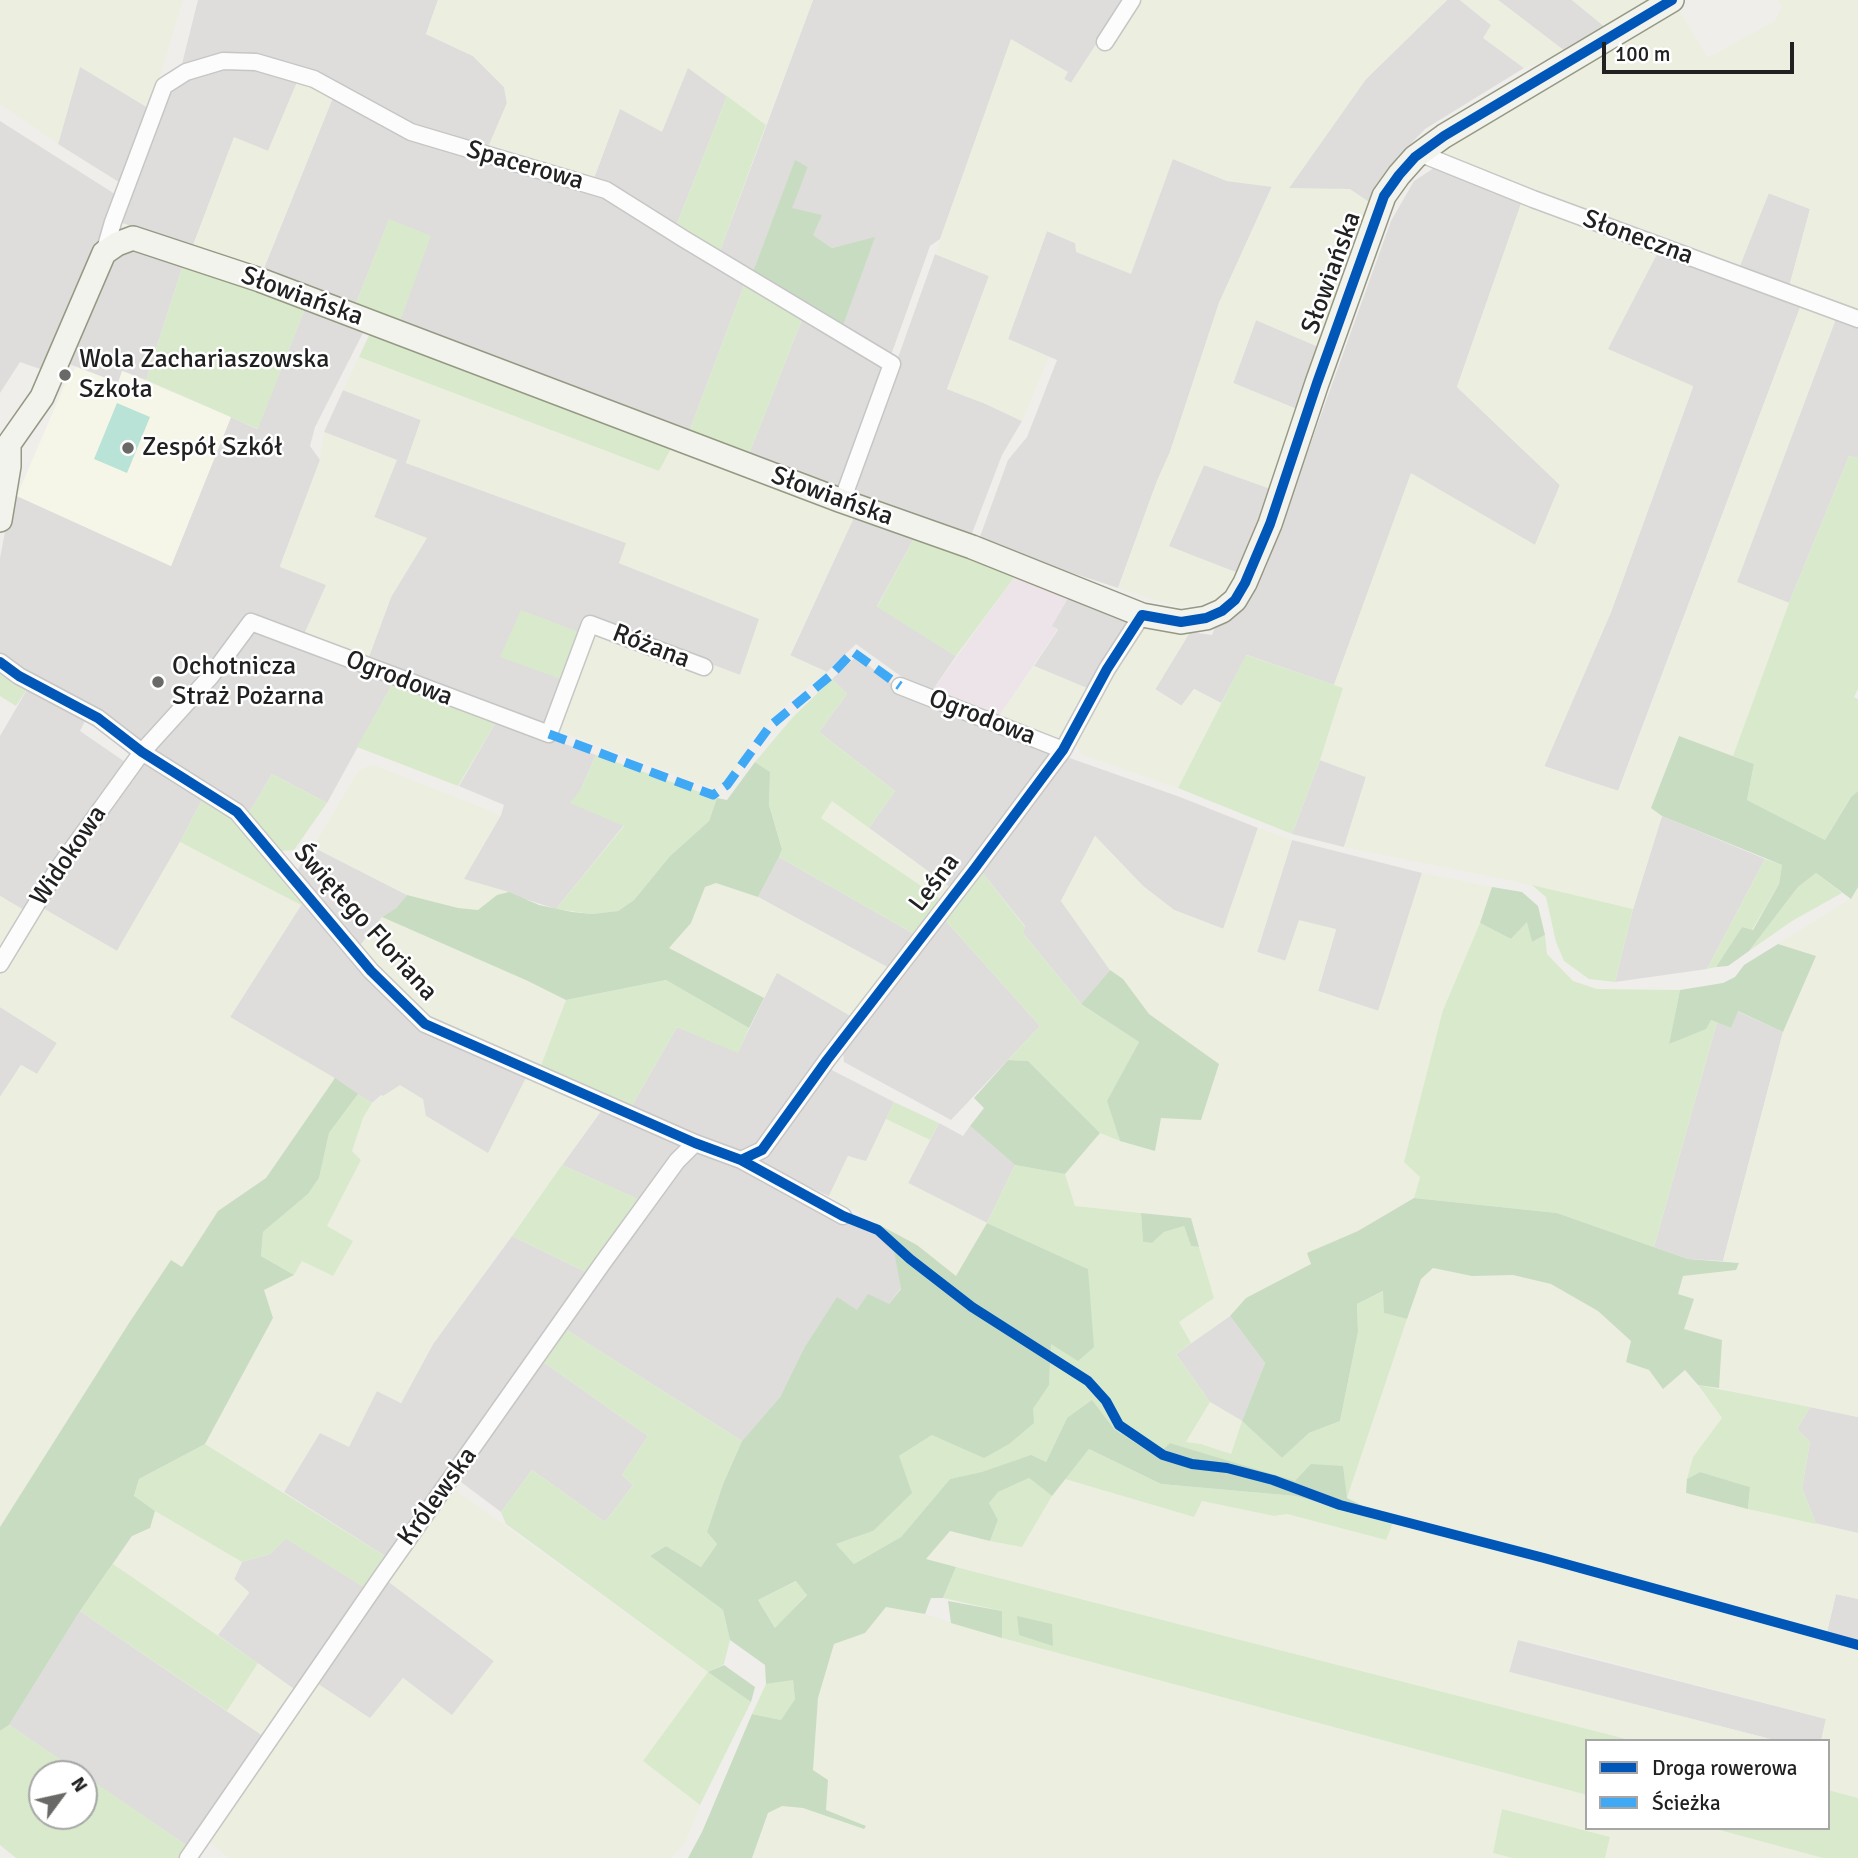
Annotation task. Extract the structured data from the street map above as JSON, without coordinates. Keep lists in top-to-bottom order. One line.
{"streets":{"street":["Spacerowa","Słoneczna","Słowiańska","Różana","Ogrodowa","Widokowa","Leśna","Świętego Floriana","Królewska"]},"crossings":[["Spacerowa","Słowiańska"],["Słoneczna","Słowiańska"],["Słowiańska","Leśna"],["Różana","Ogrodowa"],["Ogrodowa","Widokowa"],["Ogrodowa","Leśna"],["Ogrodowa","Świętego Floriana"],["Widokowa","Świętego Floriana"],["Leśna","Świętego Floriana"],["Świętego Floriana","Królewska"]],"places":["Wola Zachariaszowska Szkoła","Zespół Szkół","Ochotnicza Straż Pożarna"],"legend":["Droga rowerowa","Ścieżka"],"scale_bar":"100 m","north":"top right"}
